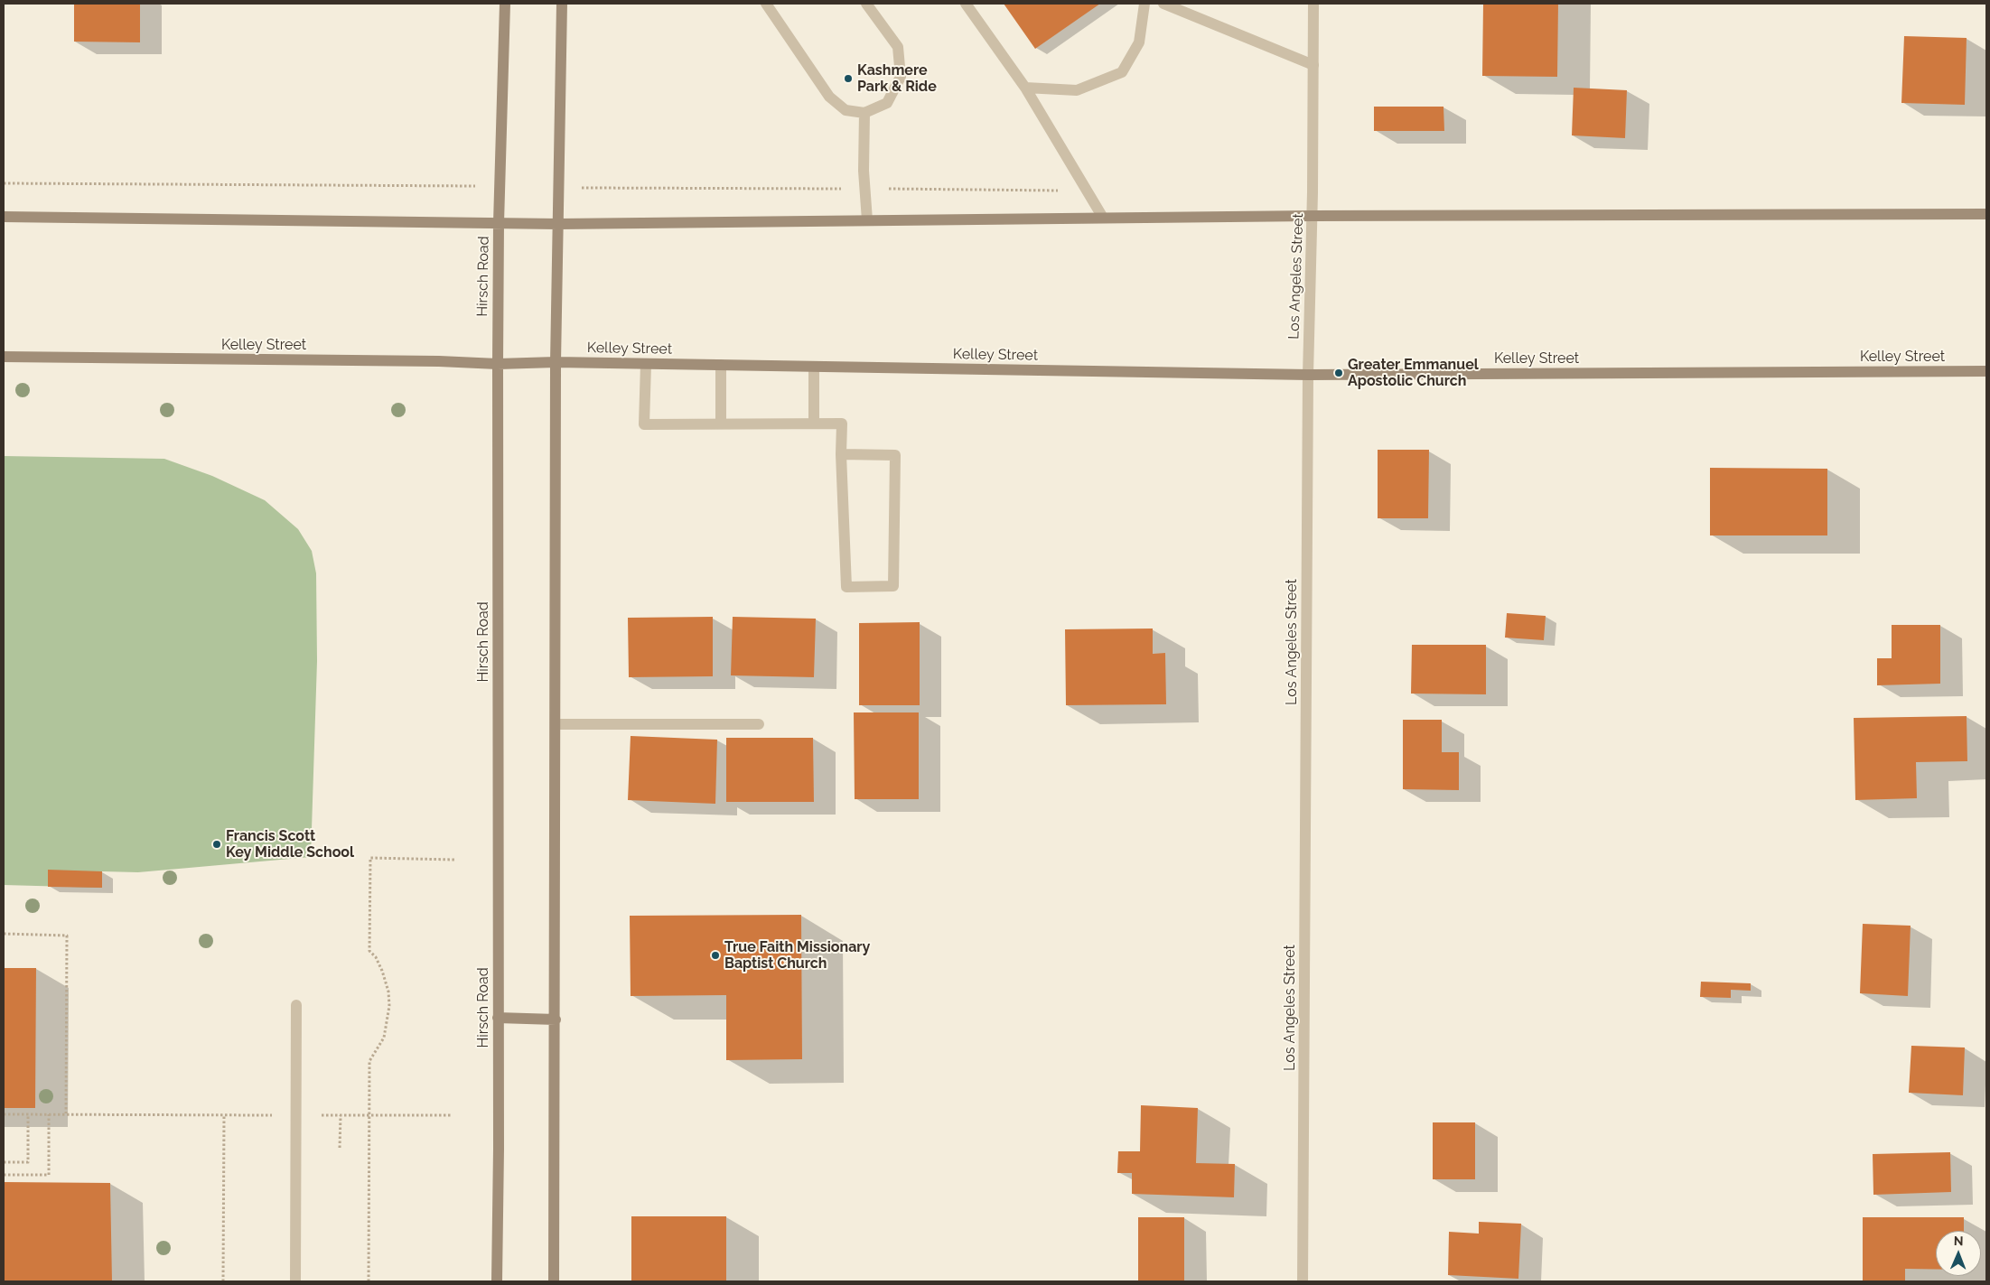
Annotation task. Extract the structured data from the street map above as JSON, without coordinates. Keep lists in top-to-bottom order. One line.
{"streets":{"main road":["Hirsch Road","Kelley Street"],"street":["Los Angeles Street"]},"crossings":[["Hirsch Road","Kelley Street"],["Los Angeles Street","Kelley Street"]],"places":["Kashmere Park & Ride","Greater Emmanuel Apostolic Church","Francis Scott Key Middle School","True Faith Missionary Baptist Church"],"north":"top"}
